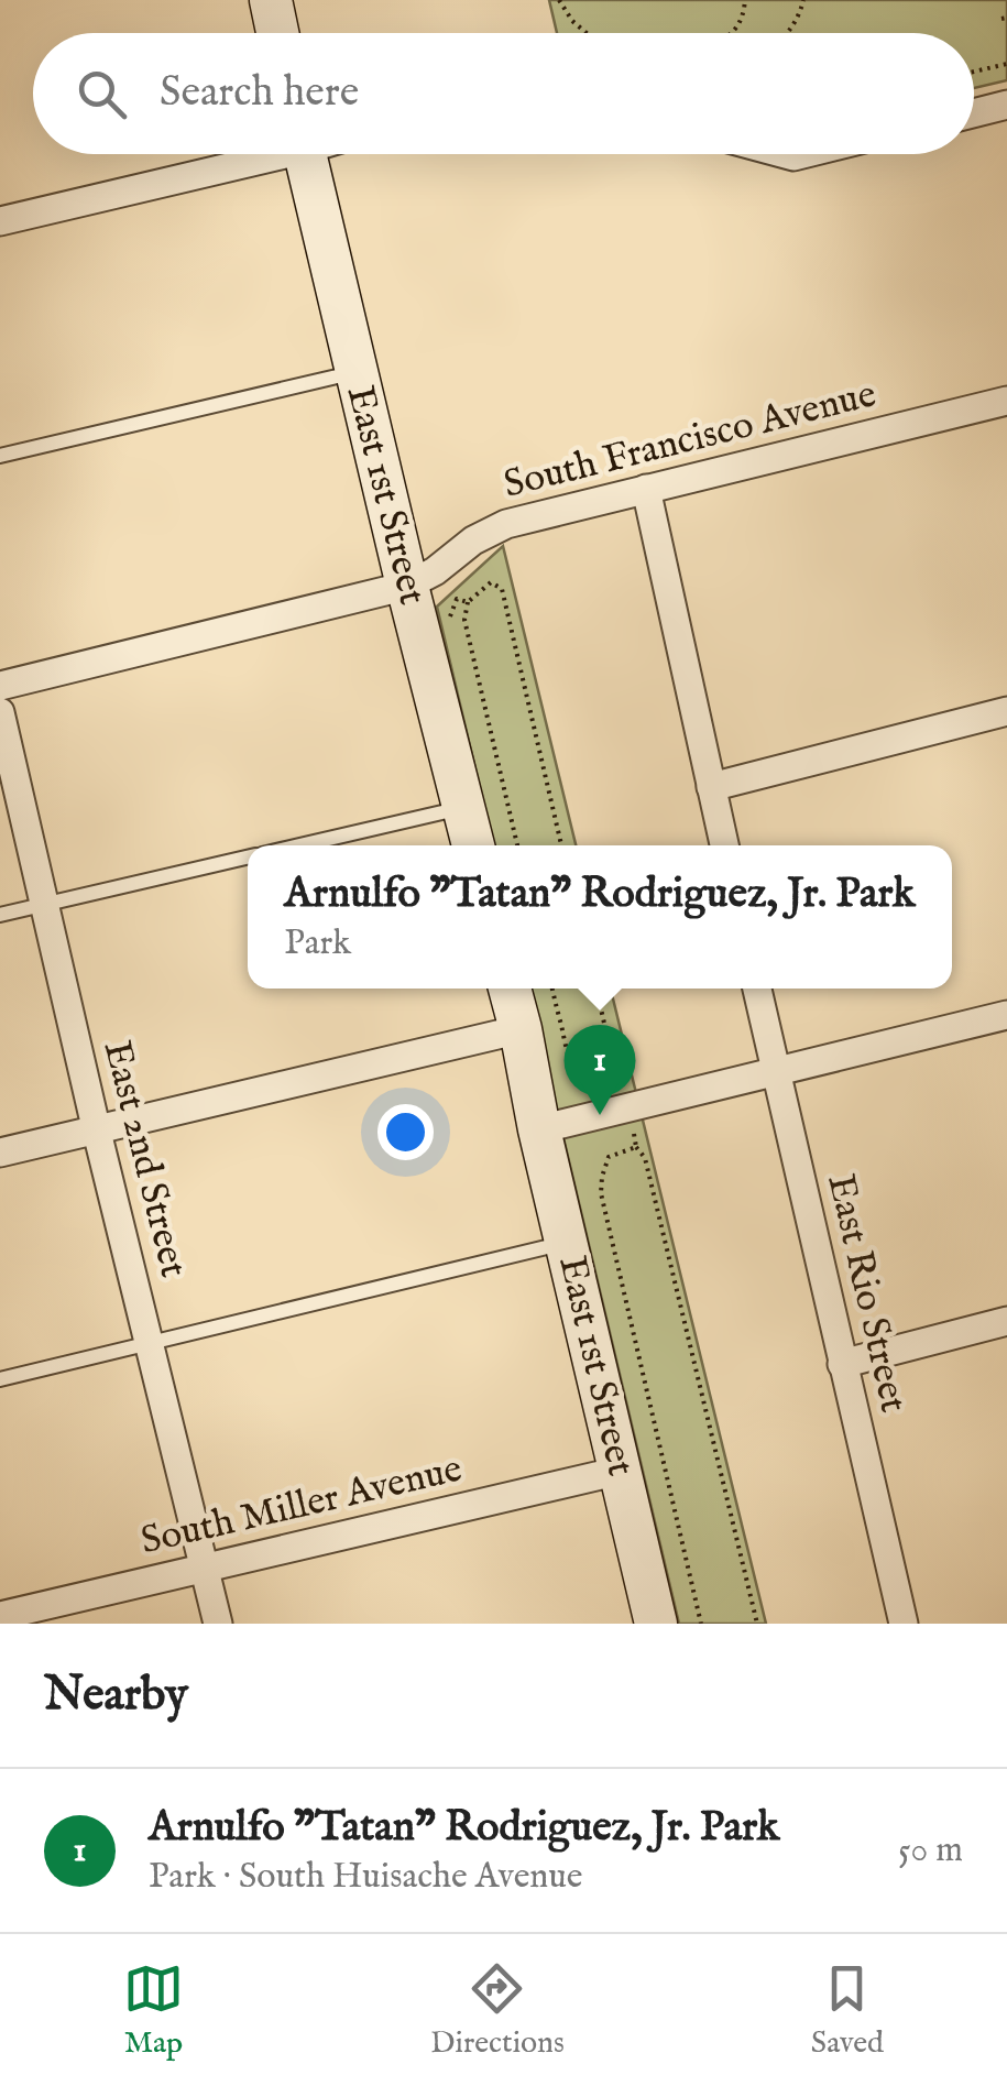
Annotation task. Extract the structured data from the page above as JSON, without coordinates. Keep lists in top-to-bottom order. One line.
{"streets":{"street":["South Francisco Avenue","East 1st Street","East 2nd Street","East Rio Street","South Miller Avenue"]},"crossings":[["South Francisco Avenue","East 1st Street"],["East 1st Street","South Miller Avenue"],["East 2nd Street","South Miller Avenue"]],"page":{"search":"Search here","popup":["Arnulfo \"Tatan\" Rodriguez, Jr. Park","Park"],"pins":"1","heading":"Nearby","list":[{"mark":"1","name":"Arnulfo \"Tatan\" Rodriguez, Jr. Park","note":"Park · South Huisache Avenue","value":"50 m"}],"nav":["Map","Directions","Saved"]}}
